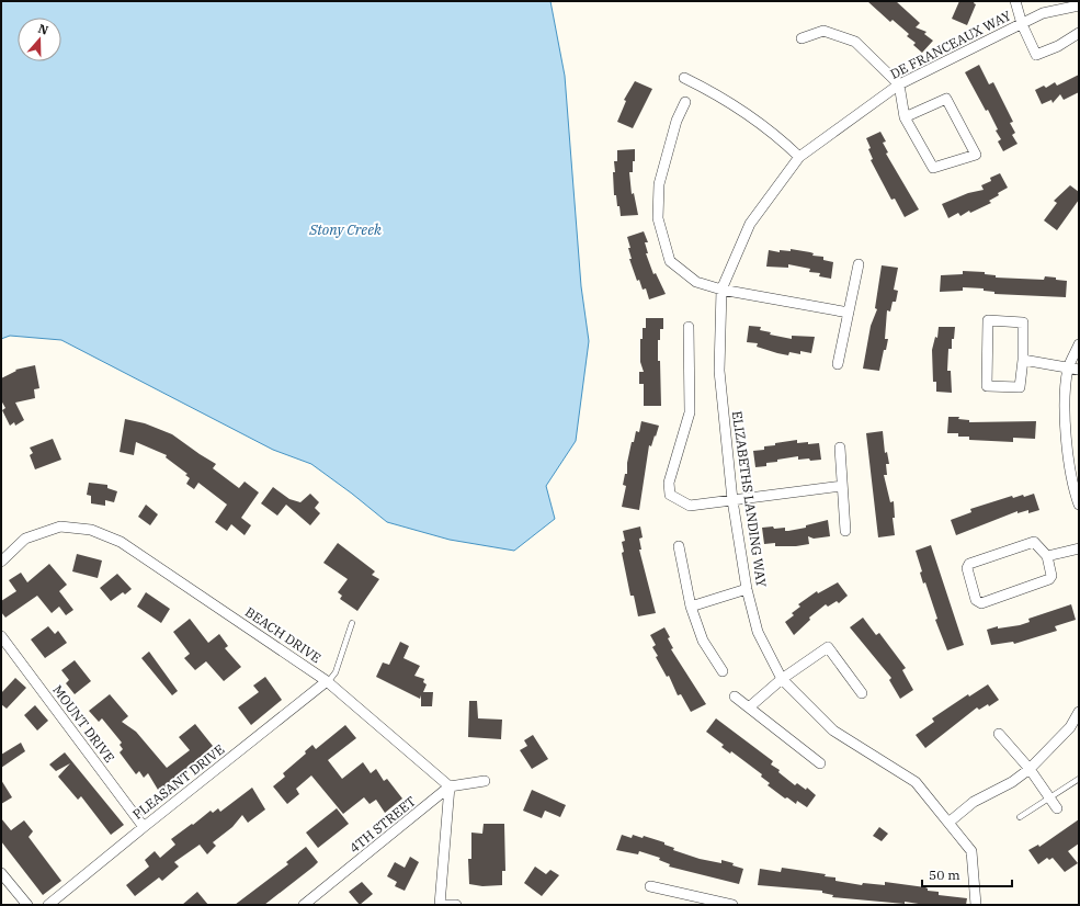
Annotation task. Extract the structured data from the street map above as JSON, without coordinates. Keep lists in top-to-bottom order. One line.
{"streets":{"street":["DE FRANCEAUX WAY","ELIZABETHS LANDING WAY","BEACH DRIVE","MOUNT DRIVE","PLEASANT DRIVE","4TH STREET"]},"crossings":[["DE FRANCEAUX WAY","ELIZABETHS LANDING WAY"],["BEACH DRIVE","PLEASANT DRIVE"],["BEACH DRIVE","4TH STREET"],["MOUNT DRIVE","PLEASANT DRIVE"]],"water":["Stony Creek"],"scale_bar":"50 m","north":"top"}
